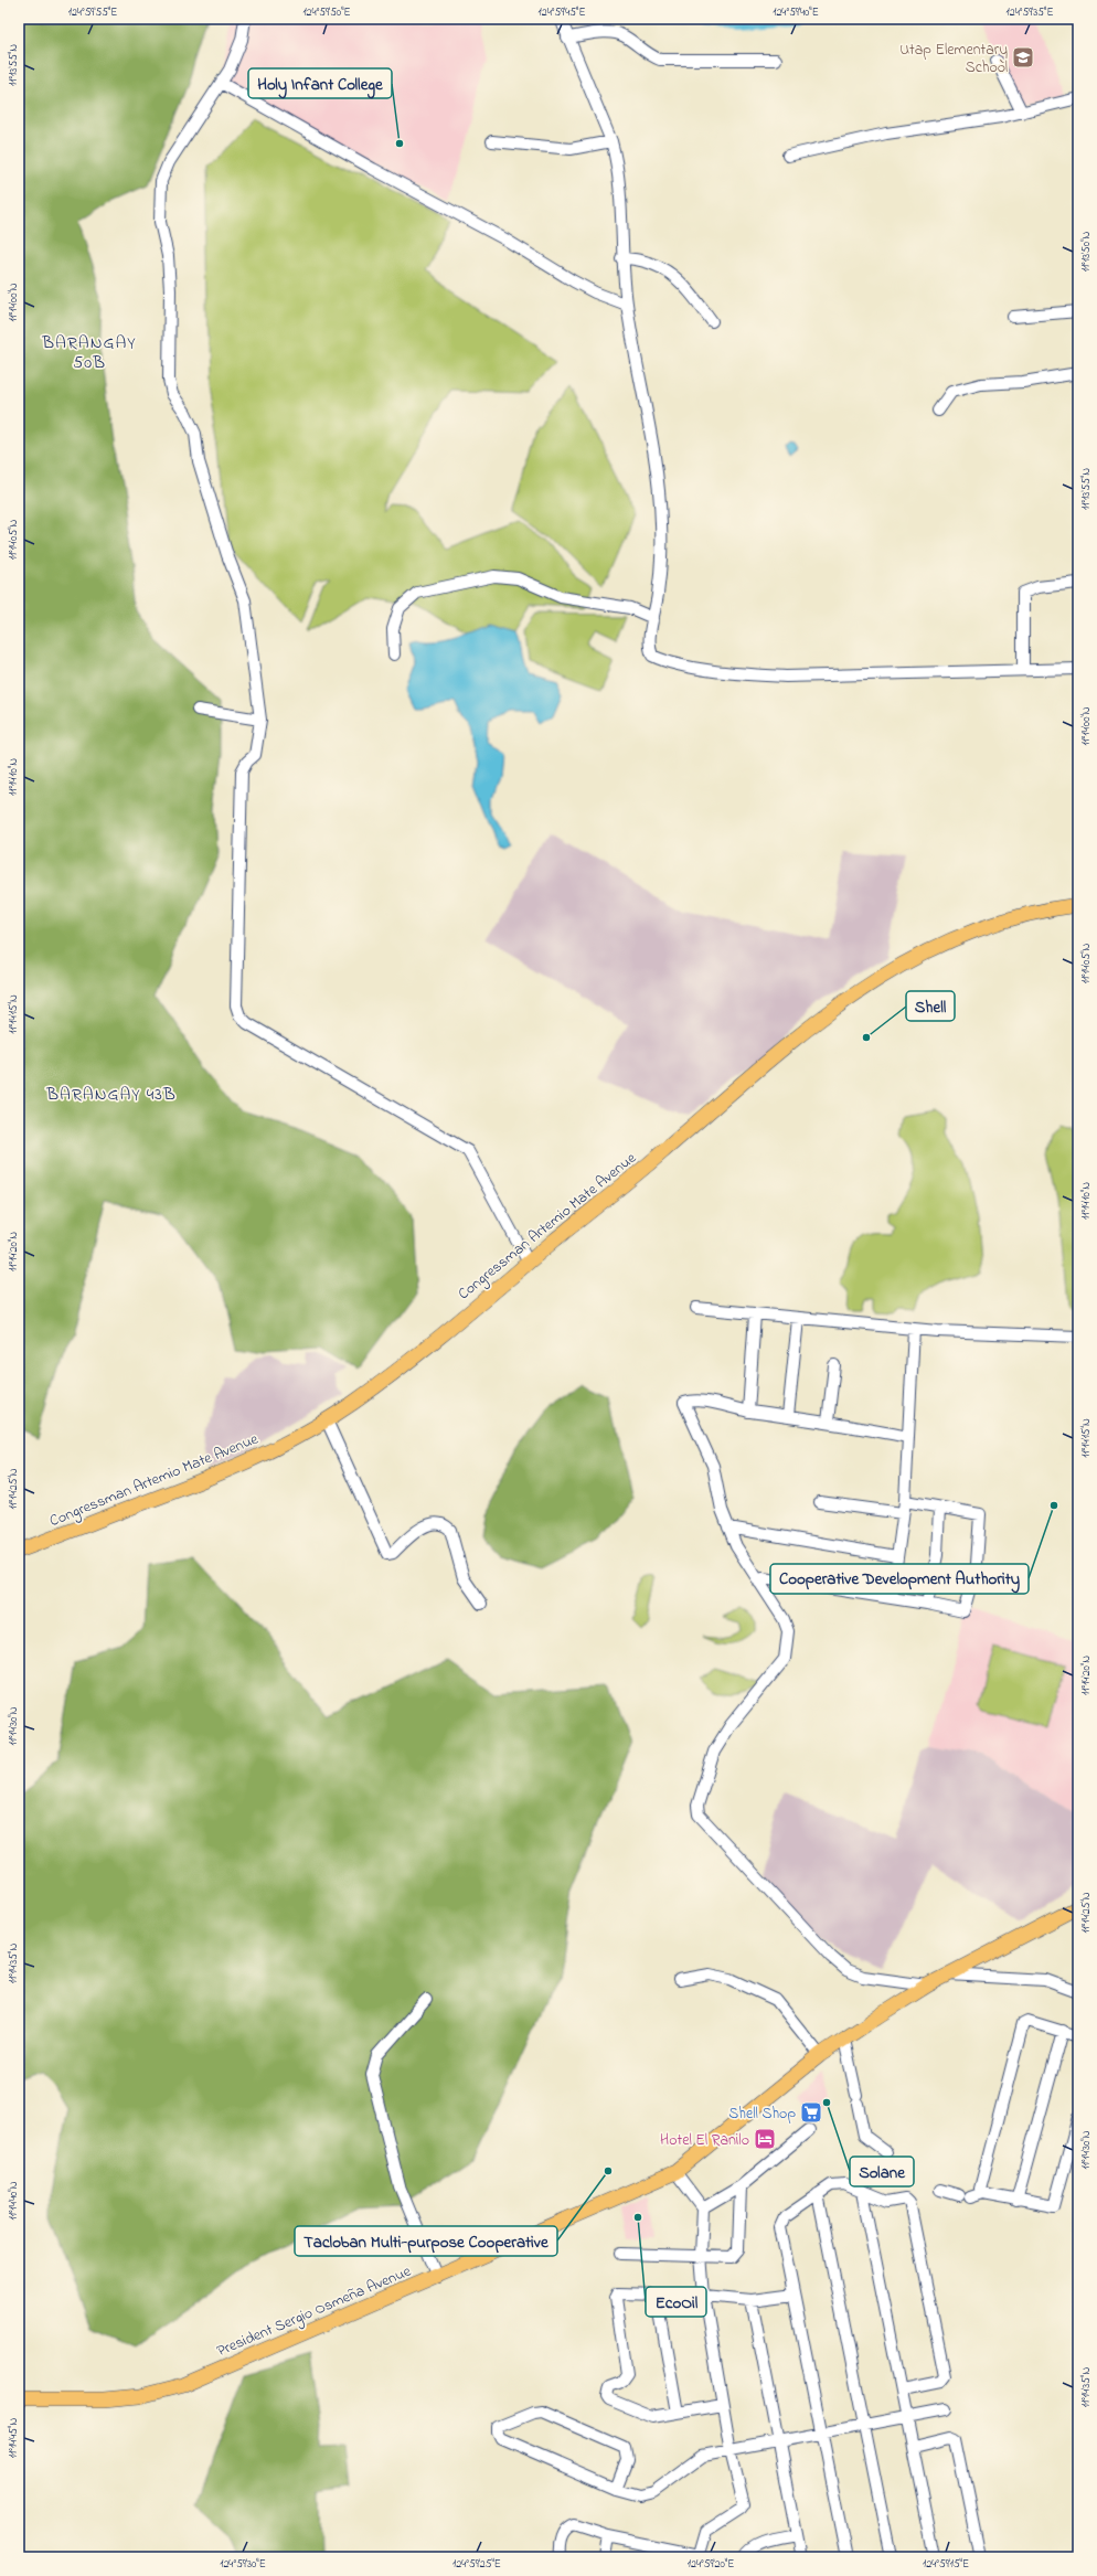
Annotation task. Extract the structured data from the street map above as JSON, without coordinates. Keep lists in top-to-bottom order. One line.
{"streets":{"main road":["Congressman Artemio Mate Avenue","President Sergio Osmeña Avenue"]},"districts":["BARANGAY 50B","BARANGAY 43B"],"places":{"school or university":["Utap Elementary School"],"other":["Holy Infant College","Shell","Cooperative Development Authority","Solane","Tacloban Multi-purpose Cooperative","EcoOil"],"supermarket":["Shell Shop"],"hotel":["Hotel El Ranilo"]},"coordinates":["124°59'55\"E","124°59'50\"E","124°59'45\"E","124°59'40\"E","124°59'35\"E","11°13'55\"N","11°13'50\"N","11°14'00\"N","11°14'05\"N","11°14'10\"N","11°14'15\"N","11°14'20\"N","11°14'25\"N","11°14'30\"N","11°14'35\"N","11°14'40\"N","11°14'45\"N","124°59'30\"E","124°59'25\"E","124°59'20\"E","124°59'15\"E"]}
